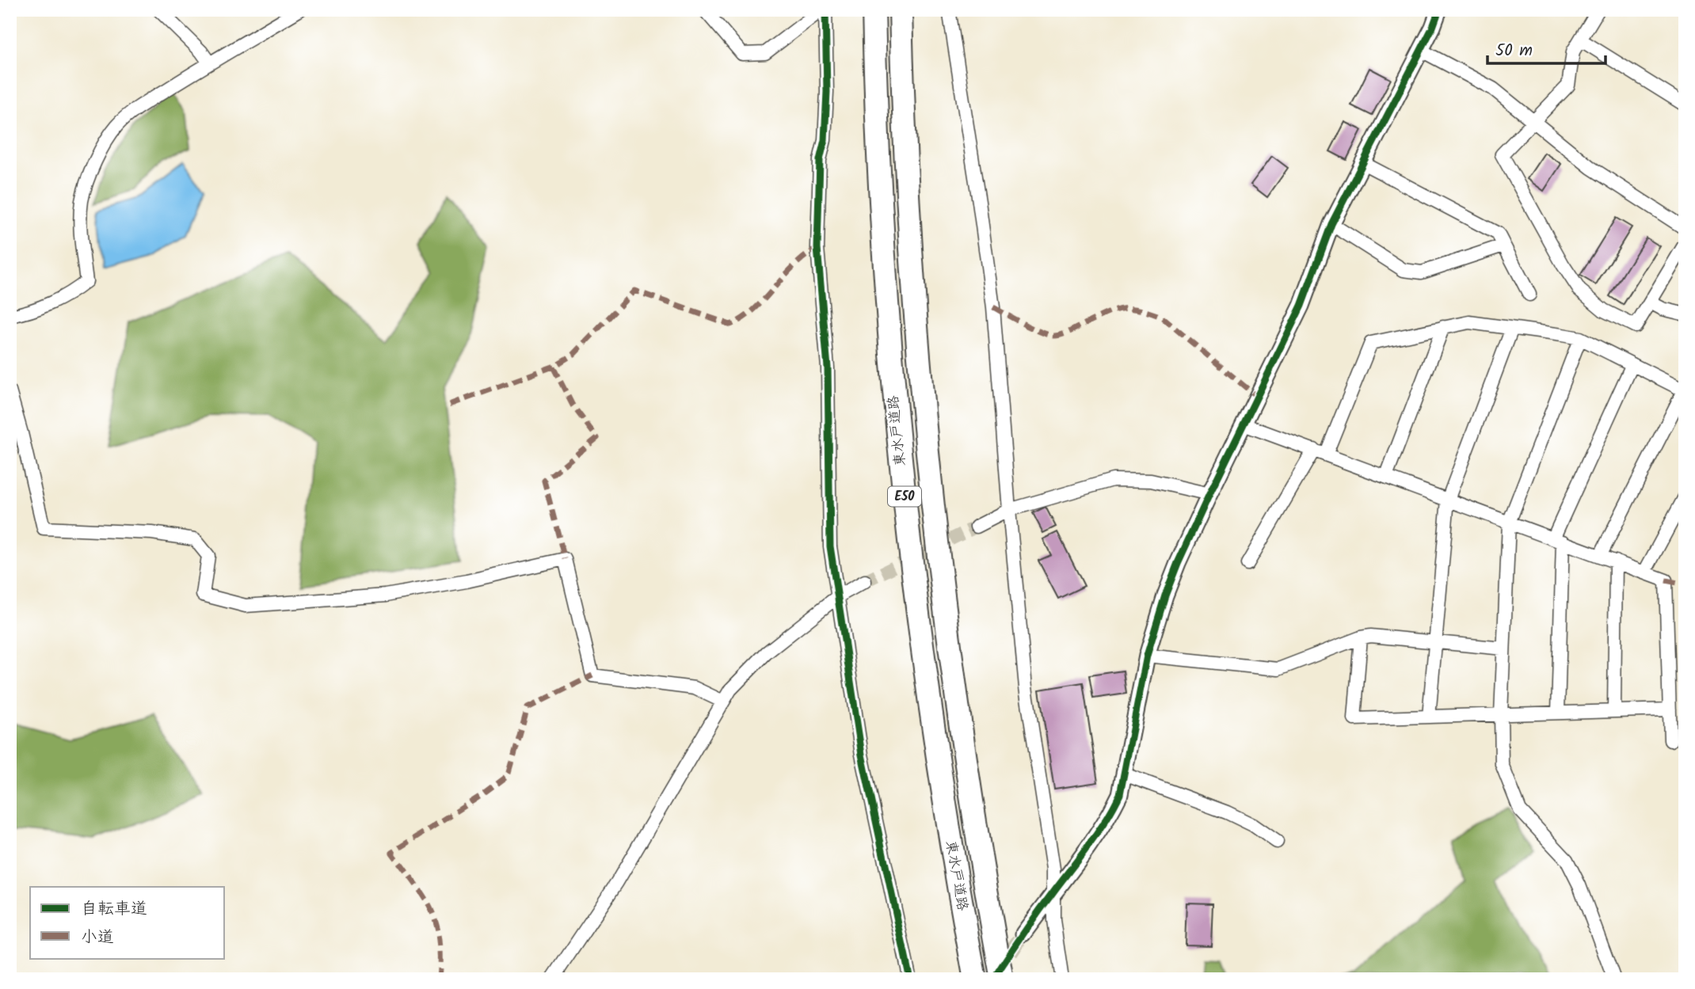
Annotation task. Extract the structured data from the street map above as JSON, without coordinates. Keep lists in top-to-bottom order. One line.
{"streets":{"highway":["東水戸道路","E50"]},"legend":["自転車道","小道"],"scale_bar":"50 m"}
